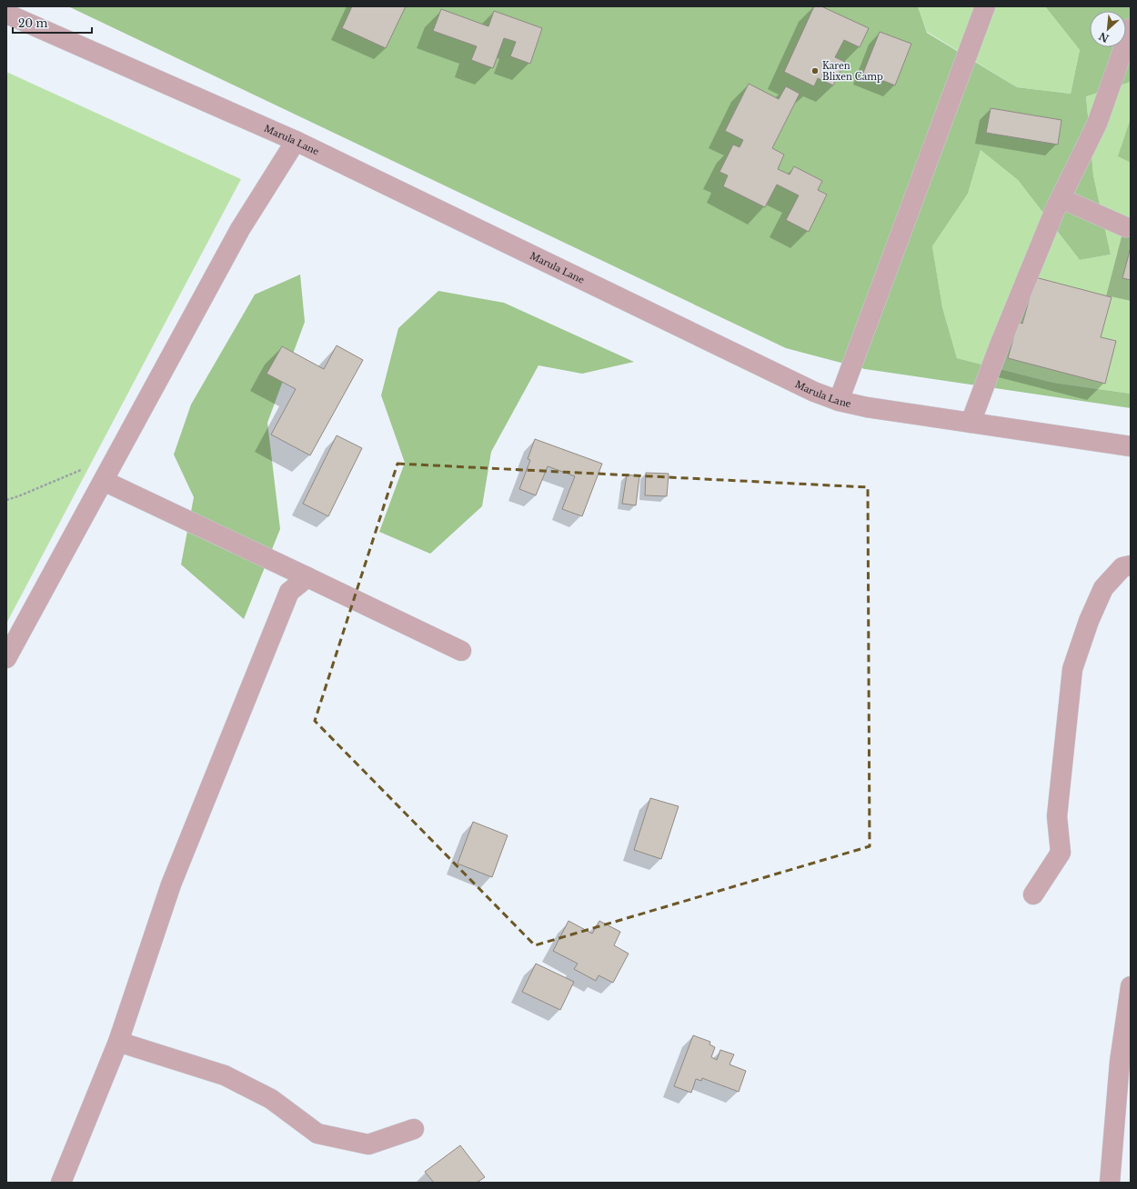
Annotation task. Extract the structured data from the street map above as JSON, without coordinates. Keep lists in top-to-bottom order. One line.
{"streets":{"street":["Marula Lane"]},"places":["Karen Blixen Camp"],"scale_bar":"20 m","north":"bottom left"}
